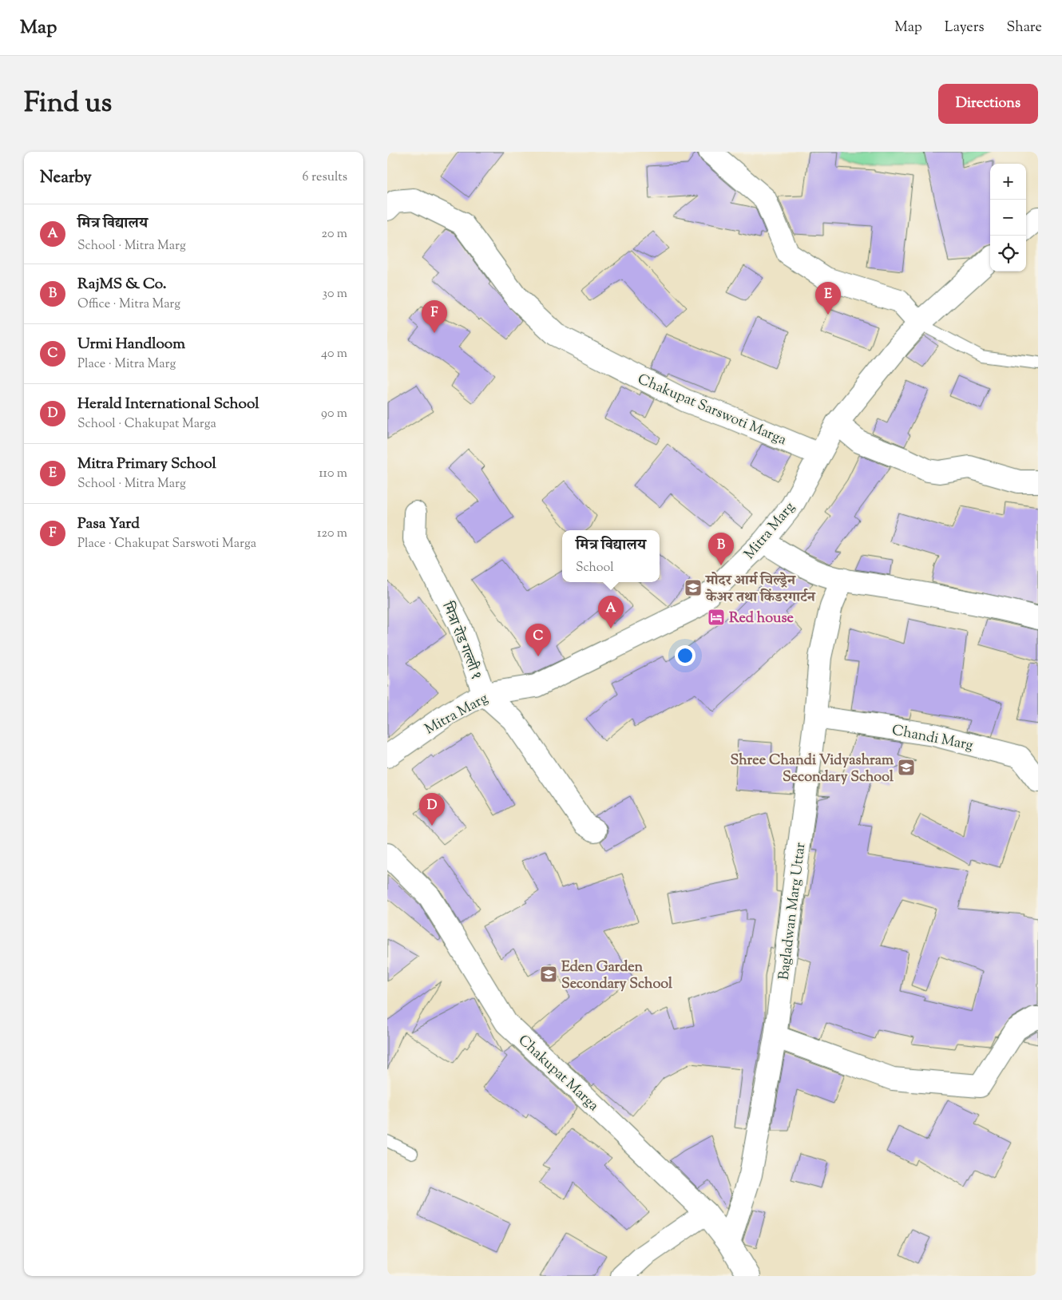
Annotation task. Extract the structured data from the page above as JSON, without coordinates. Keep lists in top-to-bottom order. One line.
{"streets":{"street":["Chakupat Sarswoti Marga","Mitra Marg","मित्रा रोड गल्ली १","Chandi Marg","Bagladwan Marg Uttar","Chakupat Marga"]},"crossings":[["Chakupat Sarswoti Marga","Mitra Marg"],["Mitra Marg","मित्रा रोड गल्ली १"],["Chandi Marg","Bagladwan Marg Uttar"],["Bagladwan Marg Uttar","Chakupat Marga"]],"places":{"school or university":["मोदर आर्म चिल्ड्रेन केअर तथा किंडरगार्टन","Shree Chandi Vidyashram Secondary School","Eden Garden Secondary School"],"hotel":["Red house"]},"page":{"header":"Map","nav":["Map","Layers","Share"],"title":"Find us","buttons":"Directions","heading":["Nearby","6 results"],"map_buttons":["+","−"],"list":[{"mark":"A","name":"मित्र विद्यालय","note":"School · Mitra Marg","value":"20 m"},{"mark":"B","name":"RajMS & Co.","note":"Office · Mitra Marg","value":"30 m"},{"mark":"C","name":"Urmi Handloom","note":"Place · Mitra Marg","value":"40 m"},{"mark":"D","name":"Herald International School","note":"School · Chakupat Marga","value":"90 m"},{"mark":"E","name":"Mitra Primary School","note":"School · Mitra Marg","value":"110 m"},{"mark":"F","name":"Pasa Yard","note":"Place · Chakupat Sarswoti Marga","value":"120 m"}],"pins":["E","F","B","A","C","D"],"popup":["मित्र विद्यालय","School"]}}
